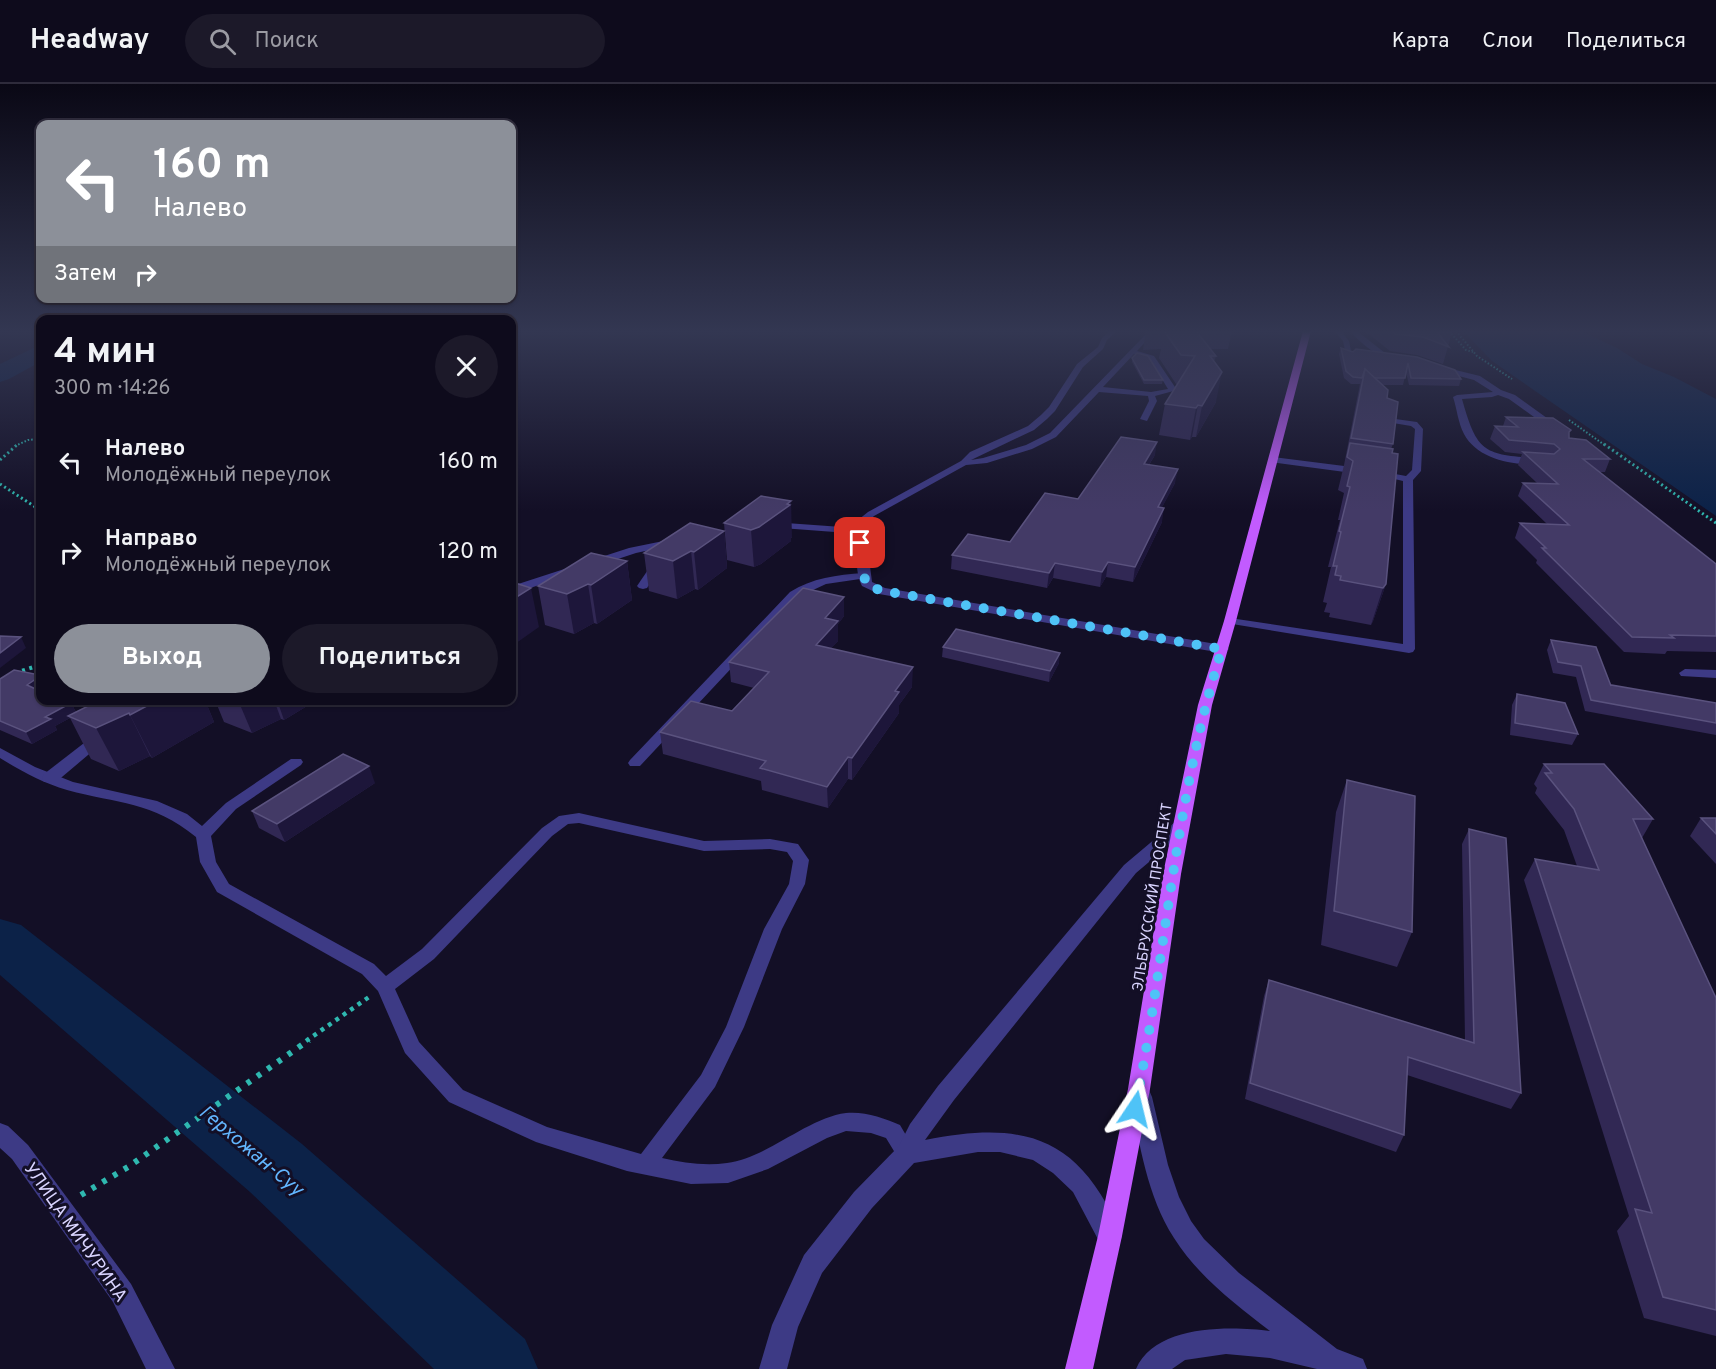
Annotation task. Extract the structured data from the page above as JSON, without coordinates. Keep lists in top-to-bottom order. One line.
{"streets":{"main road":["ЭЛЬБРУССКИЙ ПРОСПЕКТ"],"street":["УЛИЦА МИЧУРИНА"]},"water":["Герхожан-Суу"],"page":{"header":"Headway","search":"Поиск","nav":["Карта","Слои","Поделиться"],"turn":["160 m","Налево"],"then":"Затем","heading":["4 мин","300 m · 14:26"],"list":[{"name":"Налево","note":"Молодёжный переулок","value":"160 m"},{"name":"Направо","note":"Молодёжный переулок","value":"120 m"}],"buttons":["Выход","Поделиться"]}}
